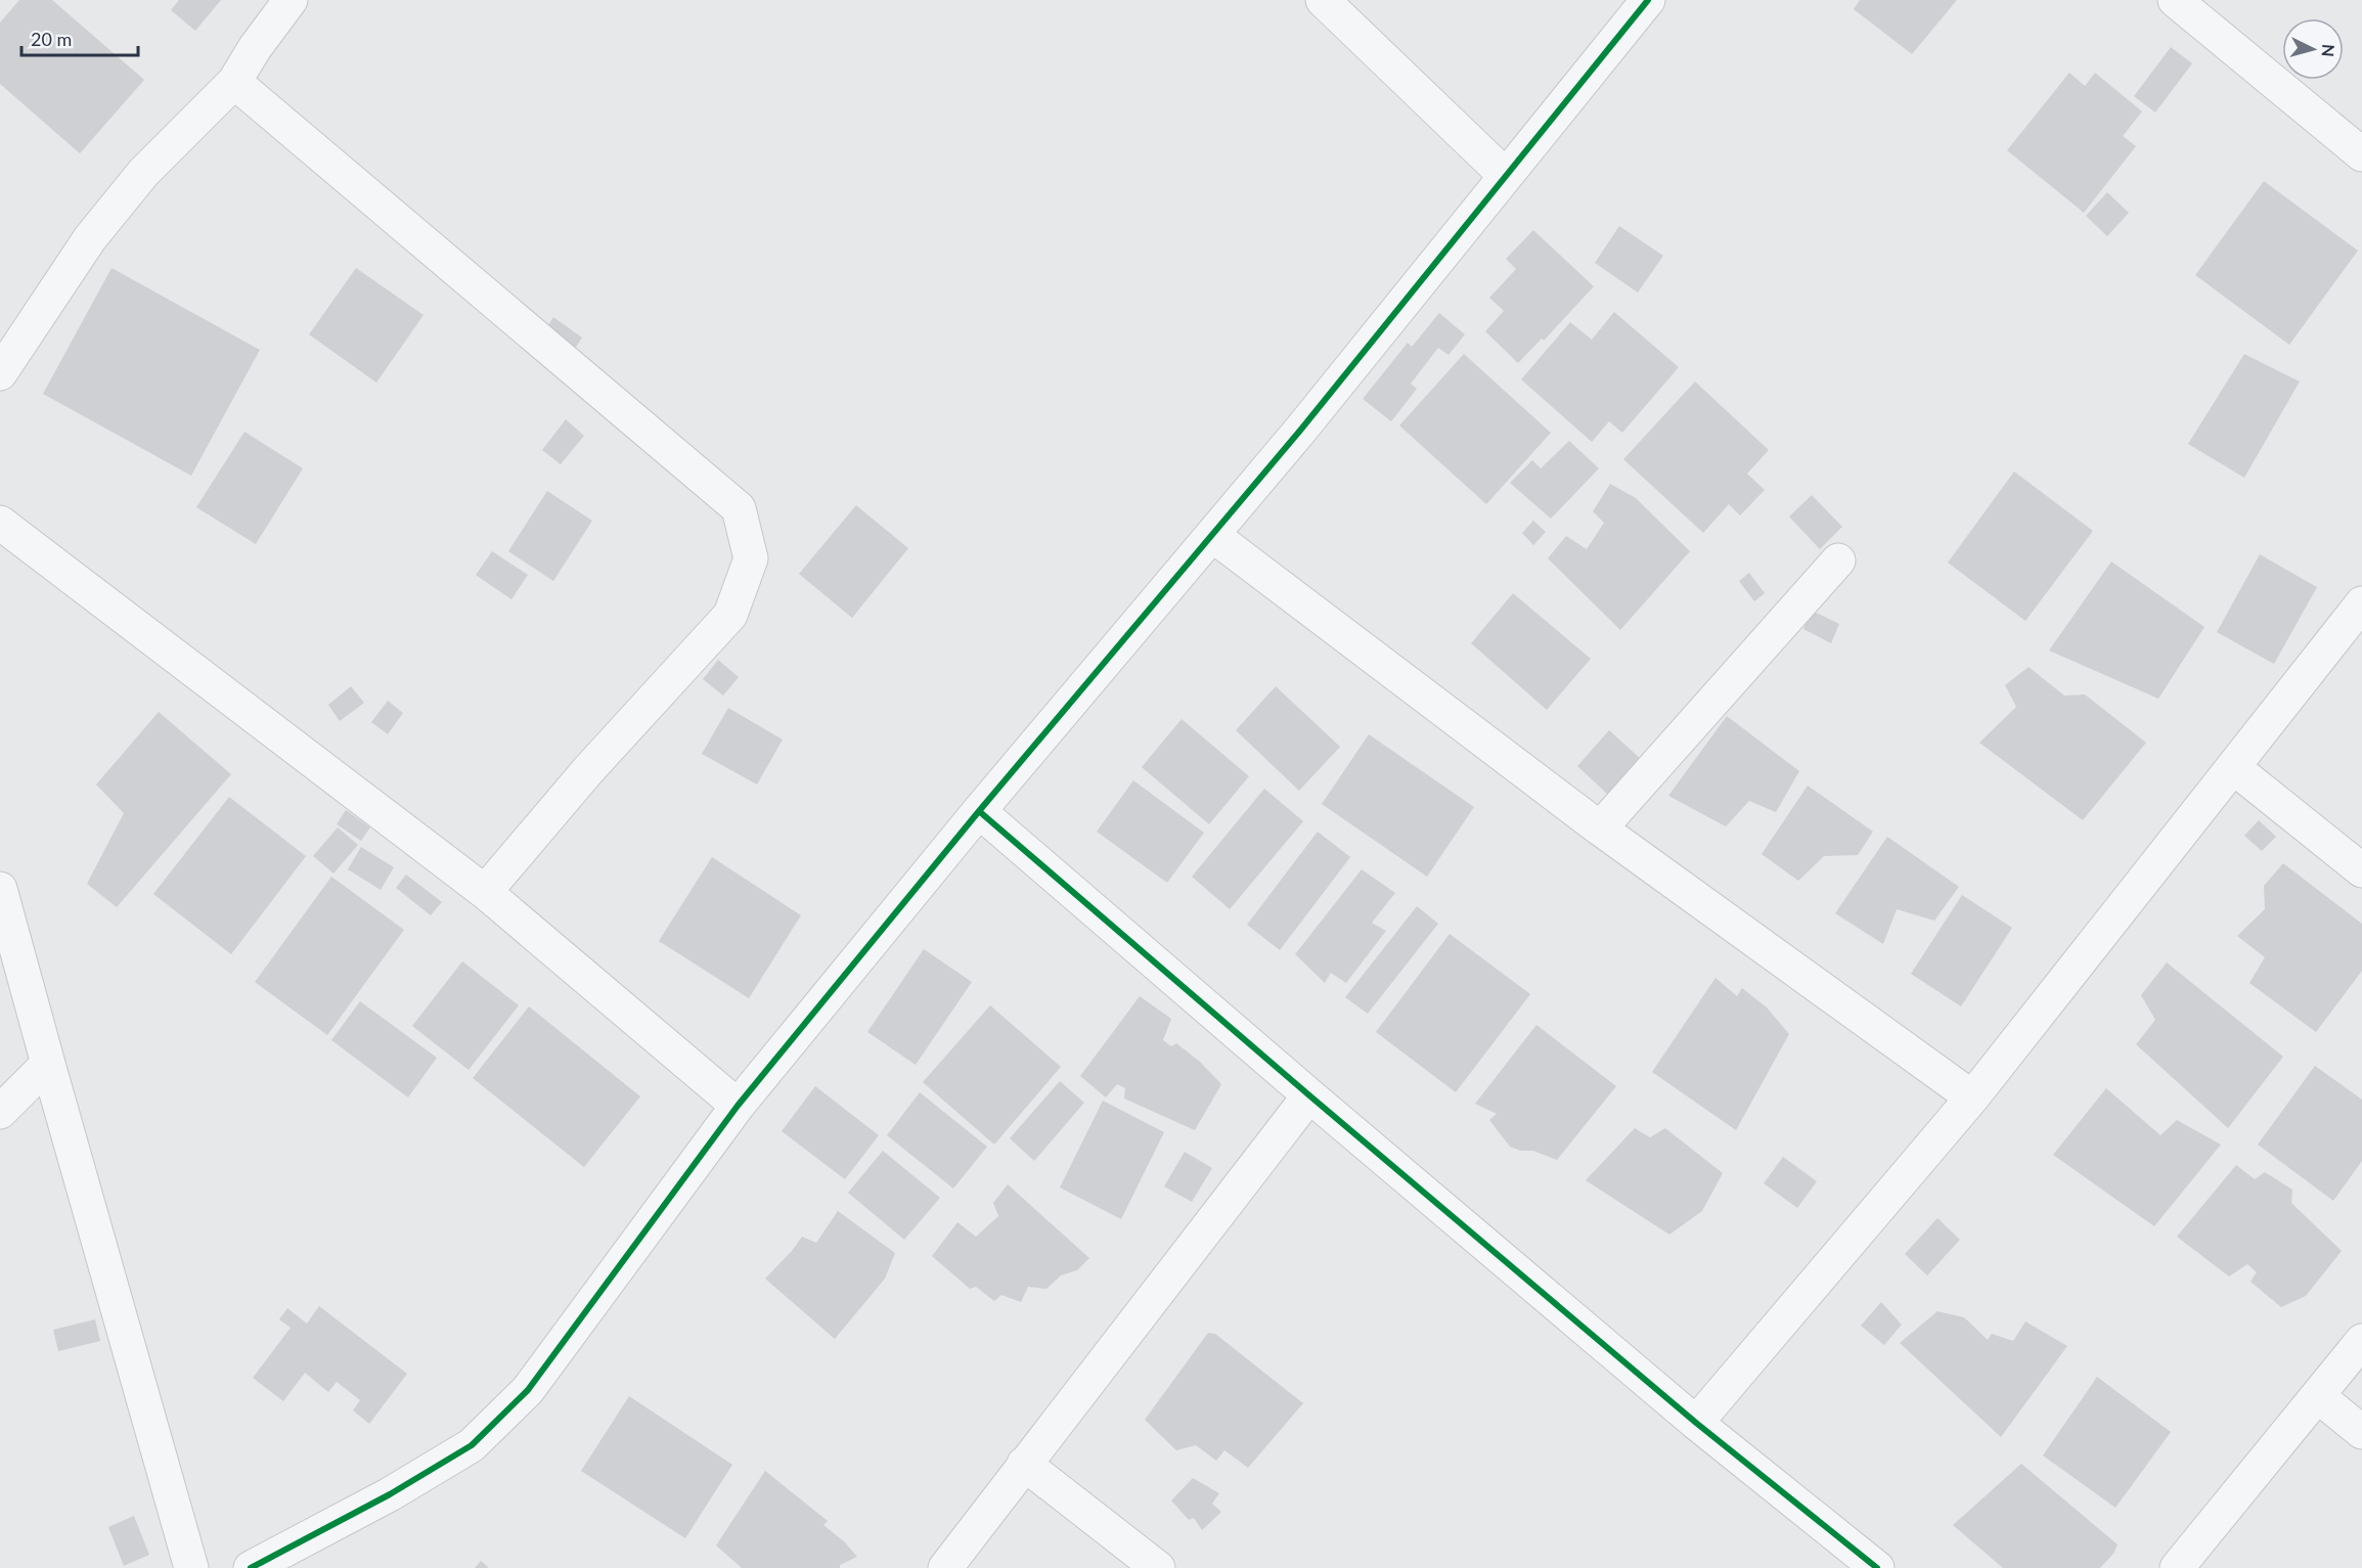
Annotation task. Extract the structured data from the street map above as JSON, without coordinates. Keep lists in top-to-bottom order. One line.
{"scale_bar":"20 m","north":"right"}
